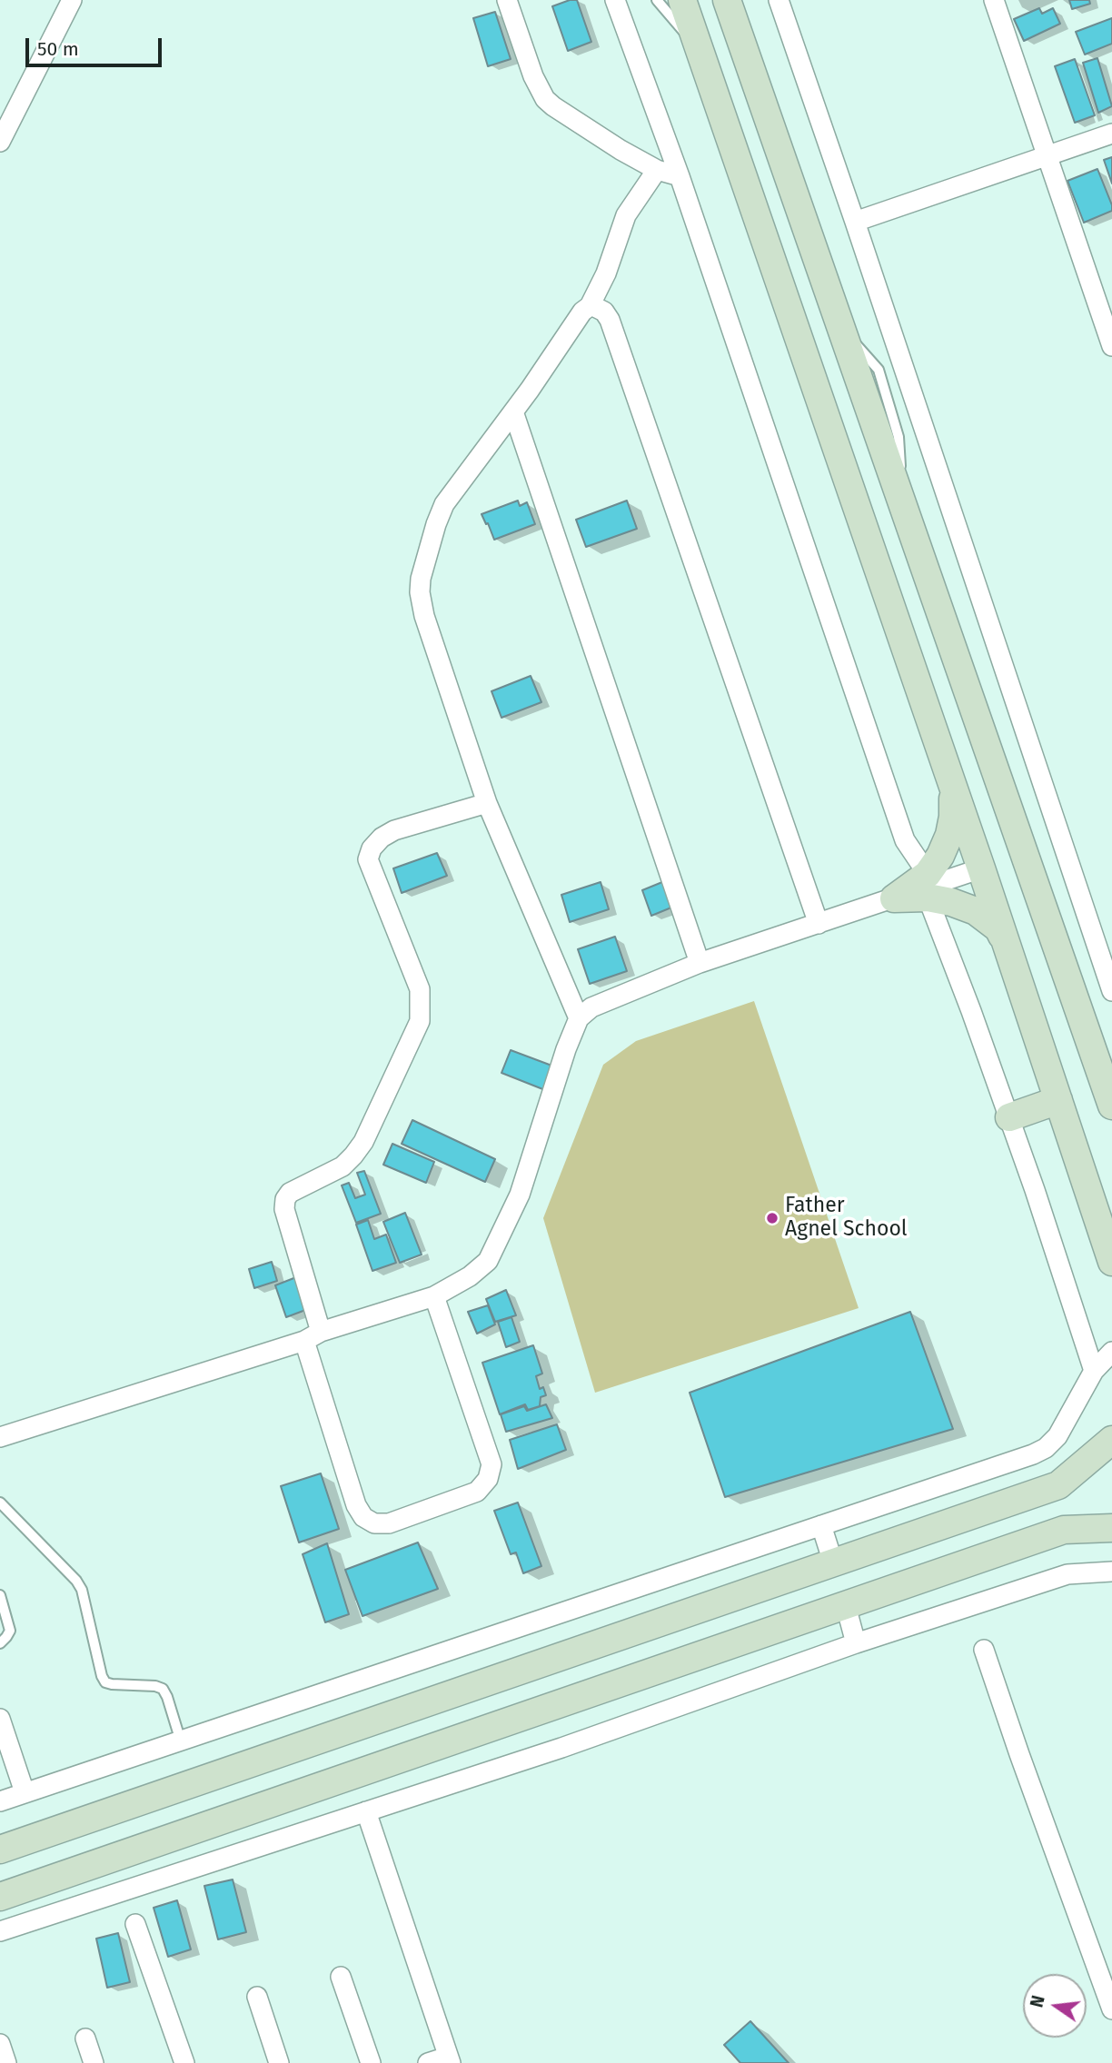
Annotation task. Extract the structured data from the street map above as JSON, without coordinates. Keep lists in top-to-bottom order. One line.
{"places":["Father Agnel School"],"scale_bar":"50 m","north":"left"}
